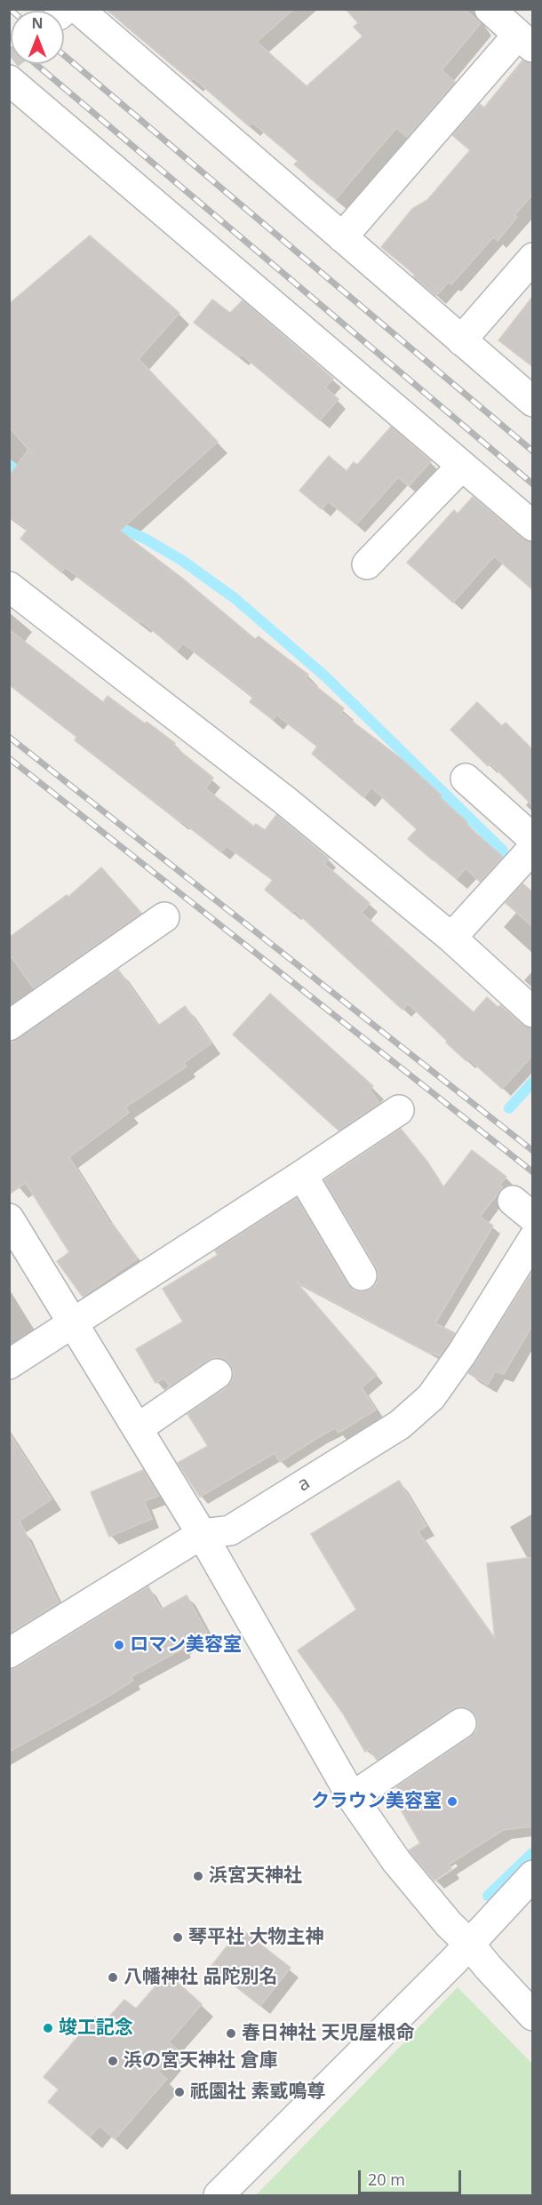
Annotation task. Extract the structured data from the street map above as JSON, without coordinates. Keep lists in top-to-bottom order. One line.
{"streets":{"street":["a"]},"places":["ロマン美容室","クラウン美容室","浜宮天神社","琴平社 大物主神","八幡神社 品陀別名","竣工記念","春日神社 天児屋根命","浜の宮天神社 倉庫","祇園社 素戜鳴尊"],"scale_bar":"20 m","north":"top"}
